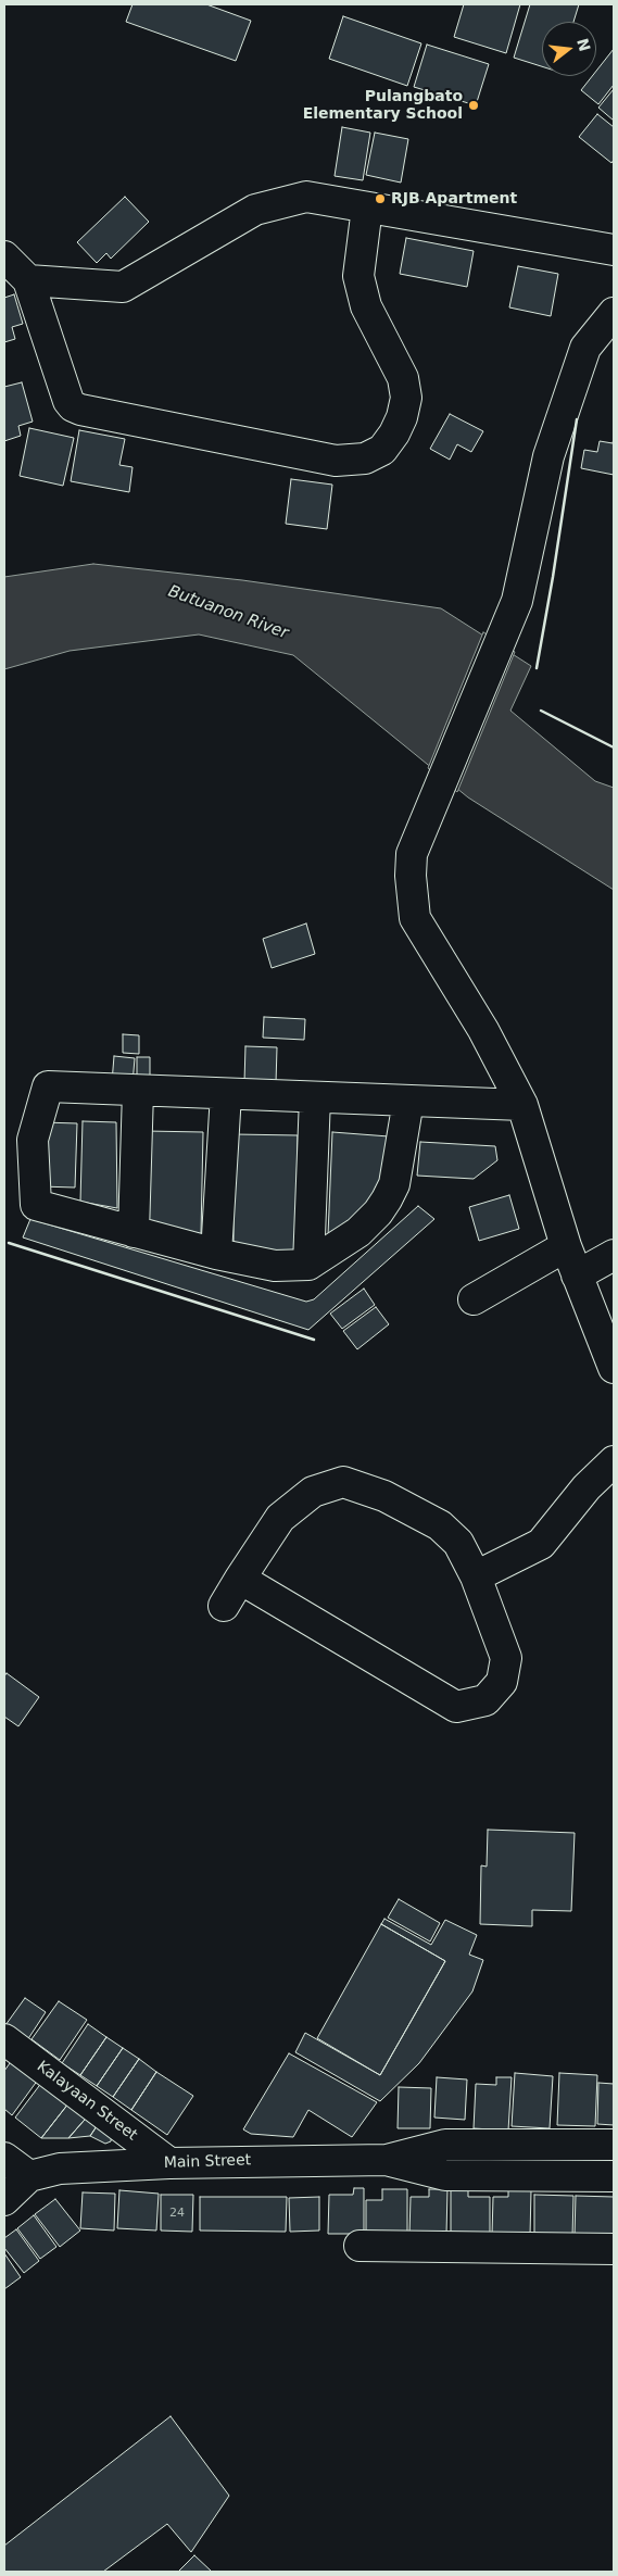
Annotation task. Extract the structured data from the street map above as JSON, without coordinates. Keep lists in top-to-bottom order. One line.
{"streets":{"street":["Kalayaan Street","Main Street"]},"crossings":[["Kalayaan Street","Main Street"]],"water":["Butuanon River"],"places":["Pulangbato Elementary School","RJB Apartment"],"house_numbers":["24"],"north":"right"}
